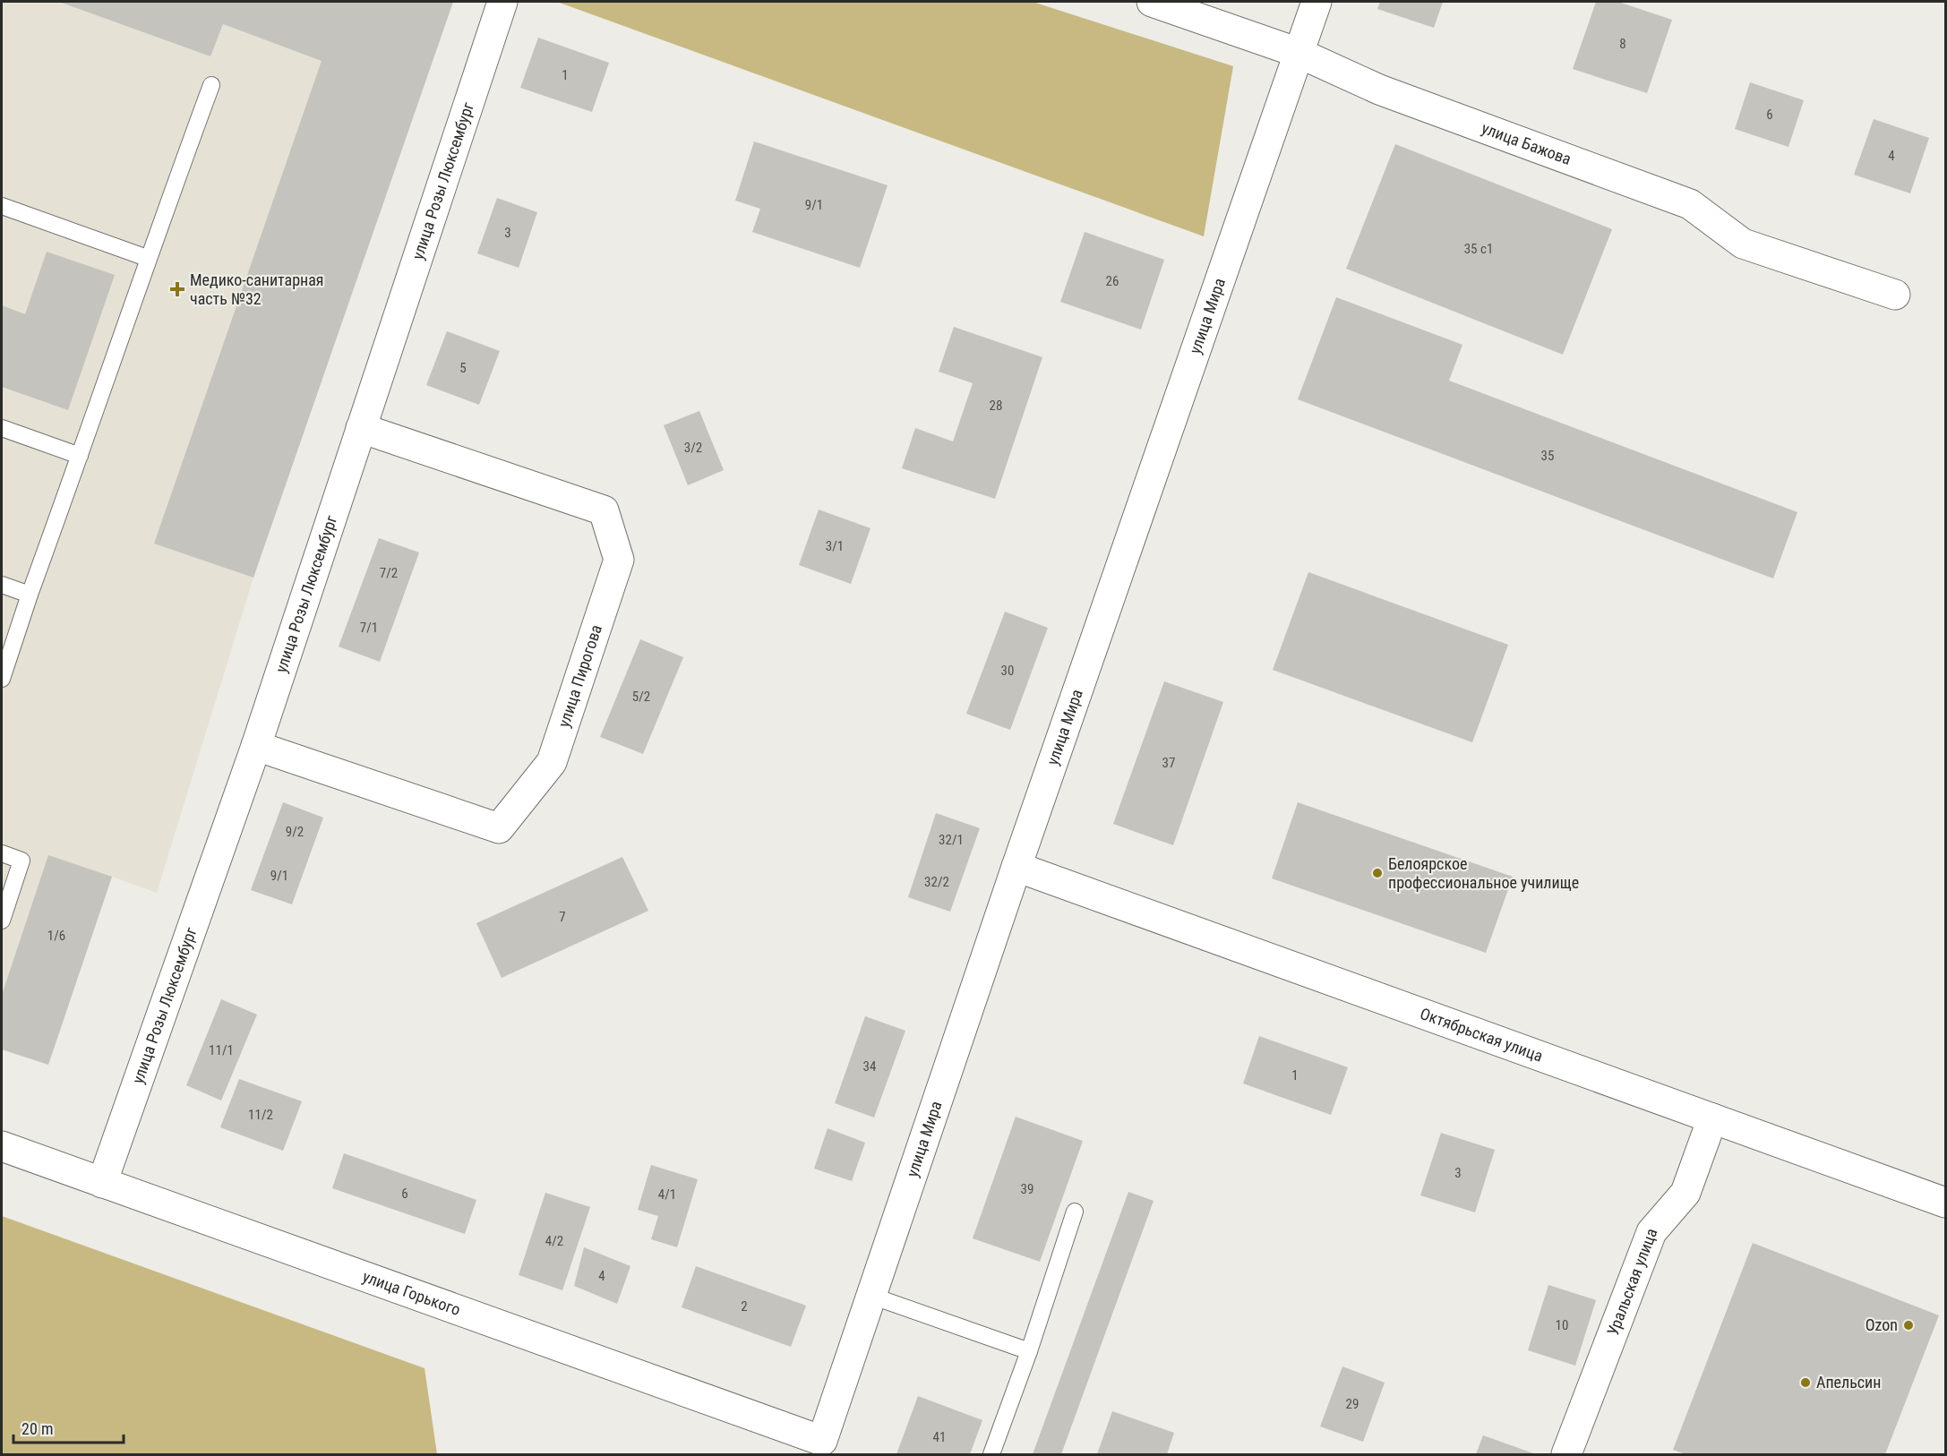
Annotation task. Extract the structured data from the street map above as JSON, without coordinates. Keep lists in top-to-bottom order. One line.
{"streets":{"street":["улица Бажова","улица Розы Люксембург","улица Мира","улица Пирогова","Октябрьская улица","Уральская улица","улица Горького"]},"crossings":[["улица Бажова","улица Мира"],["улица Розы Люксембург","улица Пирогова"],["улица Розы Люксембург","улица Горького"],["улица Мира","Октябрьская улица"],["улица Мира","улица Горького"],["Октябрьская улица","Уральская улица"]],"places":{"health":["Медико-санитарная часть №32"],"other":["Белоярское профессиональное училище","Ozon","Апельсин"]},"house_numbers":["8","1","6","4","9/1","3","35 с1","26","5","28","3/2","35","3/1","7/2","7/1","30","5/2","37","9/2","32/1","9/1","32/2","7","1/6","11/1","34","1","11/2","3","39","6","4/1","4/2","4","2","10","29","41"],"scale_bar":"20 m"}
